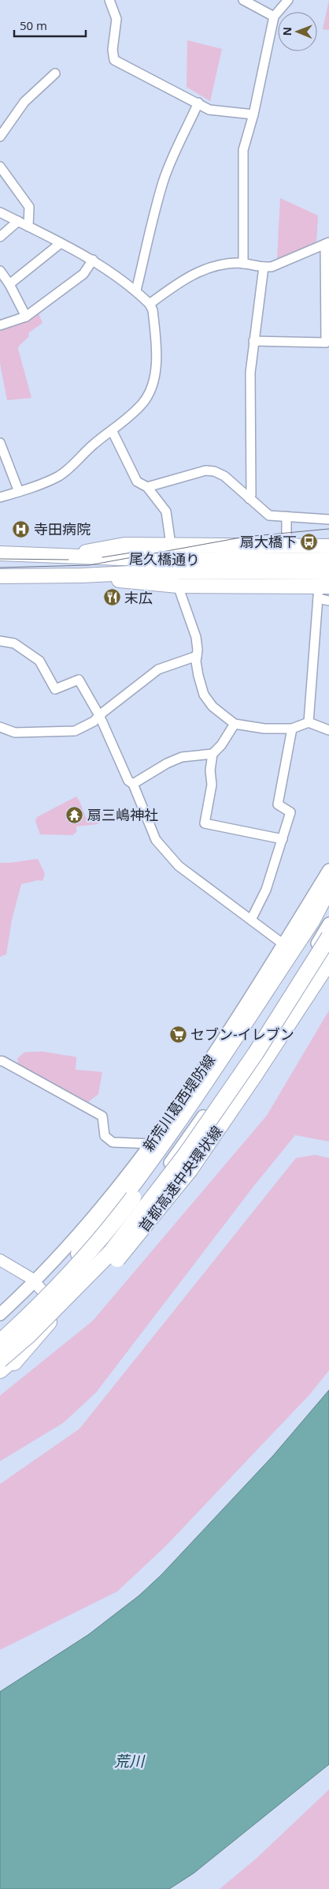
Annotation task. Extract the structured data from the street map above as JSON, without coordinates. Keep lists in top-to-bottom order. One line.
{"streets":{"highway":["首都高速中央環状線"],"main road":["尾久橋通り","新荒川葛西堤防線"]},"water":["荒川"],"places":{"hospital":["寺田病院"],"bus stop":["扇大橋下"],"restaurant":["末広"],"temple":["扇三嶋神社"],"supermarket":["セブン-イレブン"]},"scale_bar":"50 m","north":"left"}
